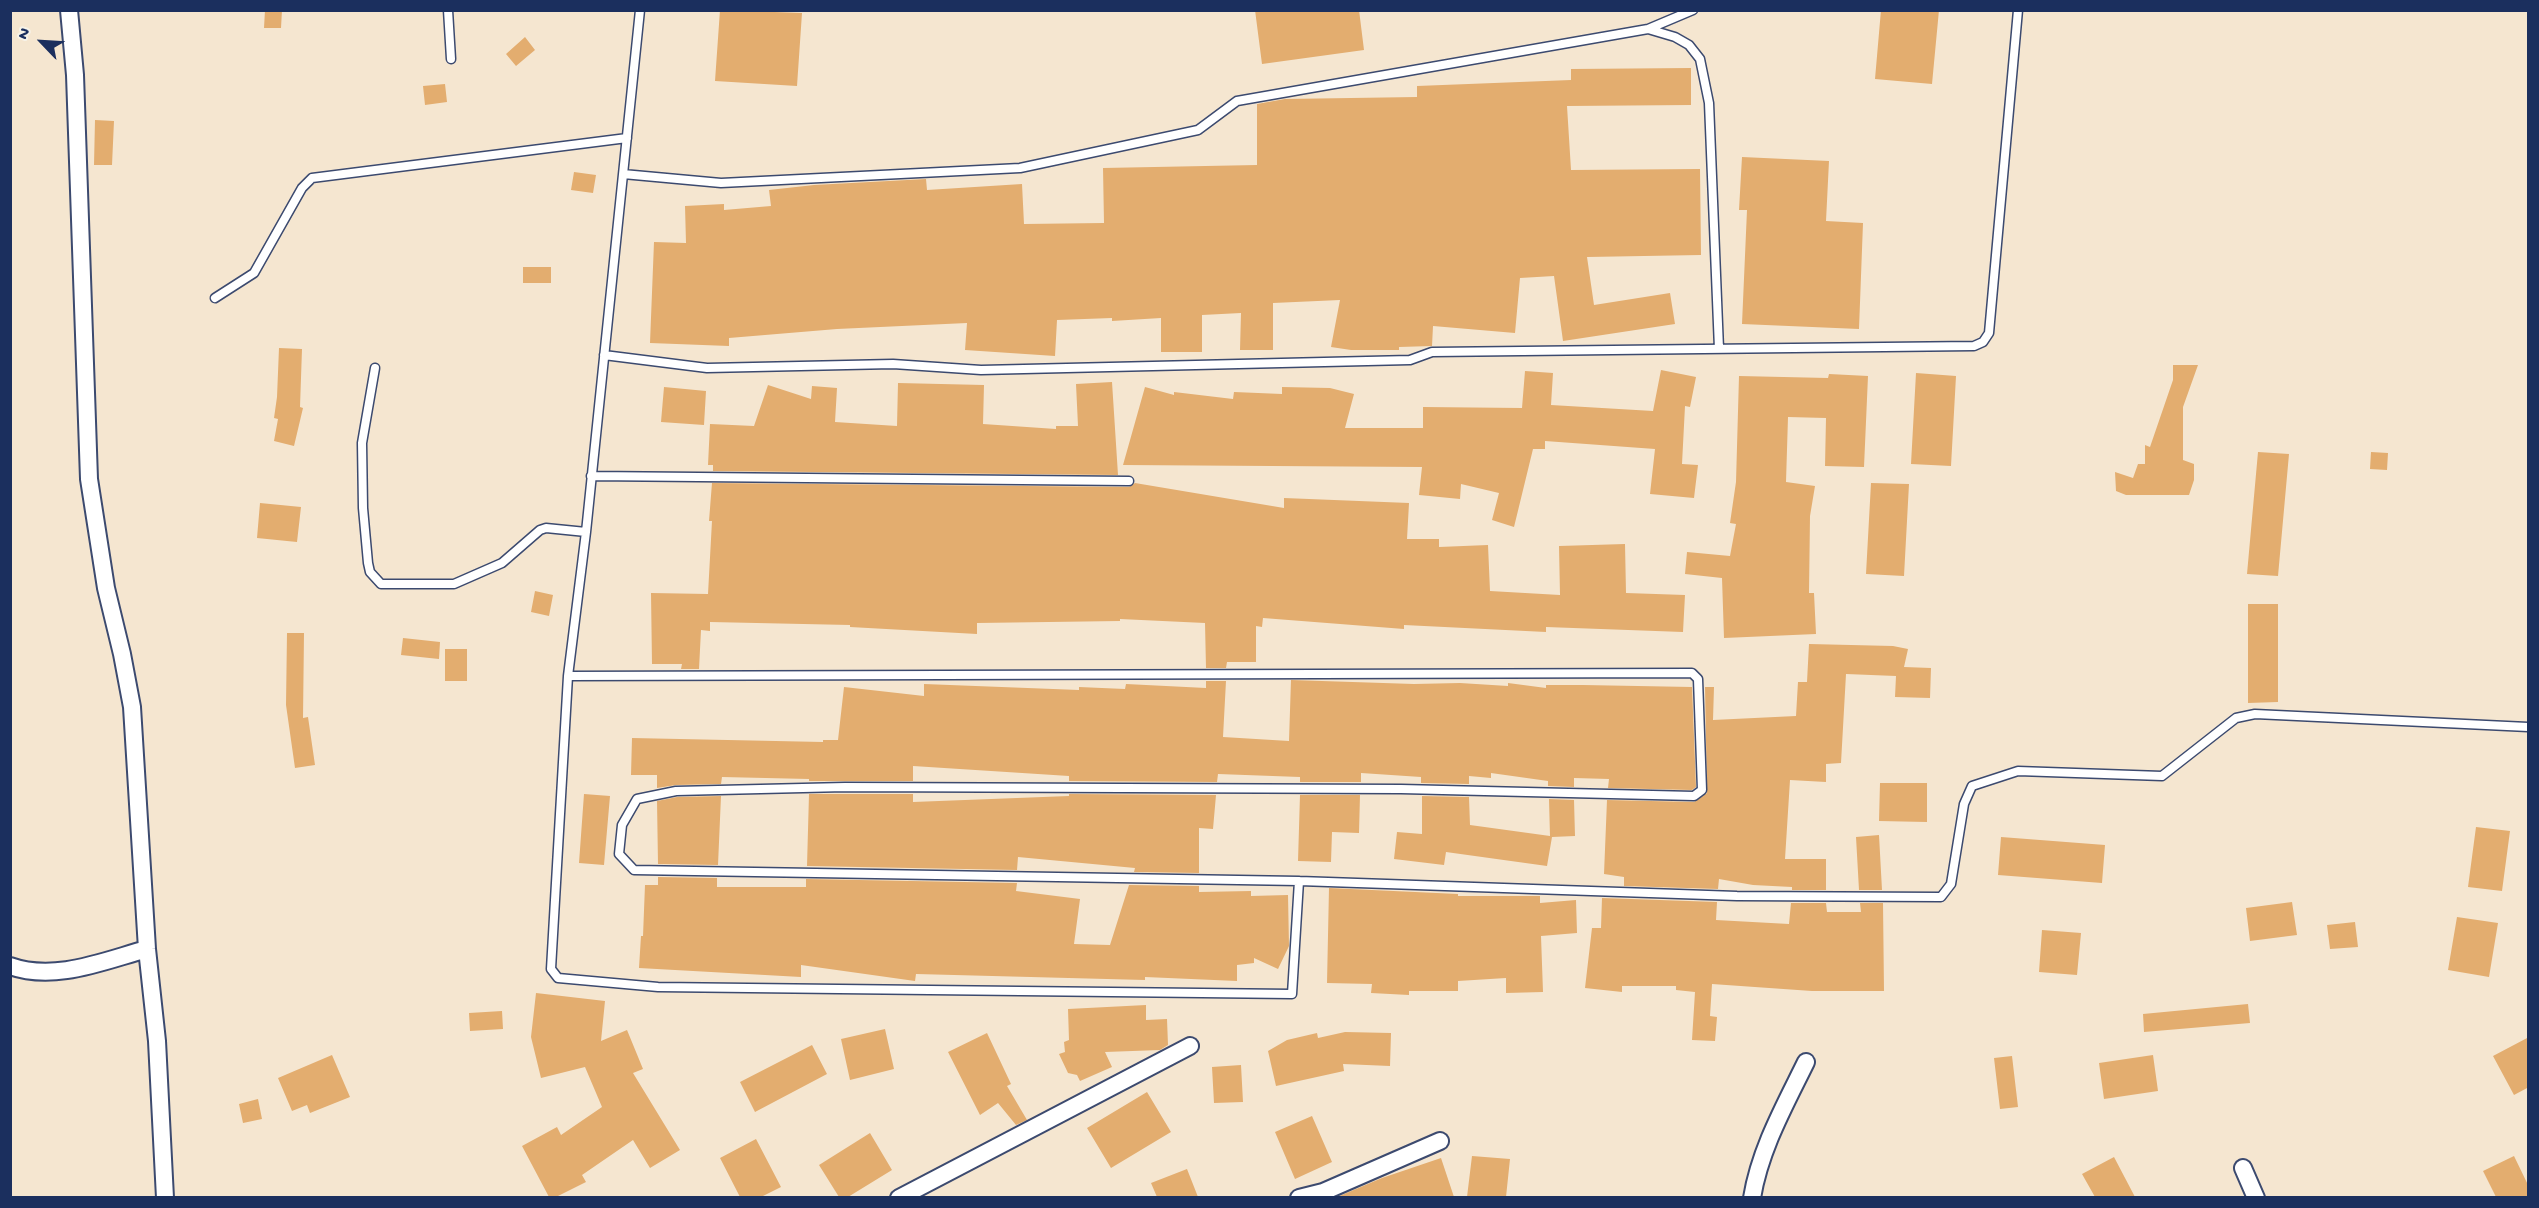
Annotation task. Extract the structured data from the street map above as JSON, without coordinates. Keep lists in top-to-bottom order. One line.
{"north":"top left"}
